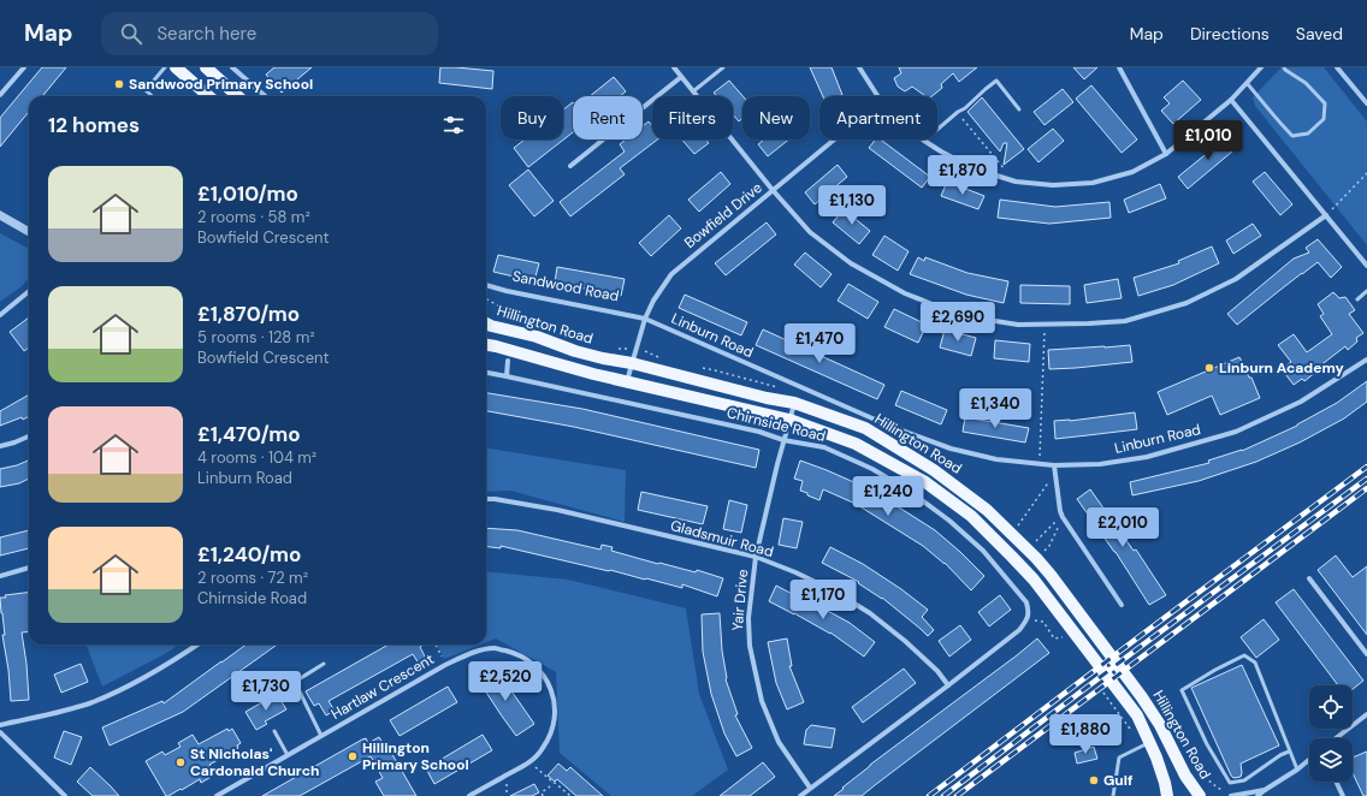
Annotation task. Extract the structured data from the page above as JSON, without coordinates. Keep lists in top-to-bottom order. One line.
{"streets":{"main road":["Hillington Road"],"street":["Bowfield Drive","Sandwood Road","Linburn Road","Chirnside Road","Gladsmuir Road","Yair Drive","Hartlaw Crescent"]},"crossings":[["Bowfield Drive","Sandwood Road"],["Bowfield Drive","Hillington Road"],["Bowfield Drive","Linburn Road"],["Sandwood Road","Linburn Road"],["Hillington Road","Yair Drive"],["Chirnside Road","Gladsmuir Road"],["Chirnside Road","Yair Drive"],["Gladsmuir Road","Yair Drive"]],"places":["Sandwood Primary School","Linburn Academy","Hillington Primary School","St Nicholas' Cardonald Church","Gulf"],"page":{"header":"Map","search":"Search here","nav":["Map","Directions","Saved"],"chip":["Buy","Rent","Filters","New","Apartment"],"heading":"12 homes","price":["£1,010","£1,870","£1,130","£2,690","£1,470","£1,340","£1,240","£2,010","£1,170","£2,520","£1,730","£1,880"],"list":[{"name":"£1,010/mo","note":"2 rooms · 58 m² · Bowfield Crescent"},{"name":"£1,870/mo","note":"5 rooms · 128 m² · Bowfield Crescent"},{"name":"£1,470/mo","note":"4 rooms · 104 m² · Linburn Road"},{"name":"£1,240/mo","note":"2 rooms · 72 m² · Chirnside Road"}]}}
